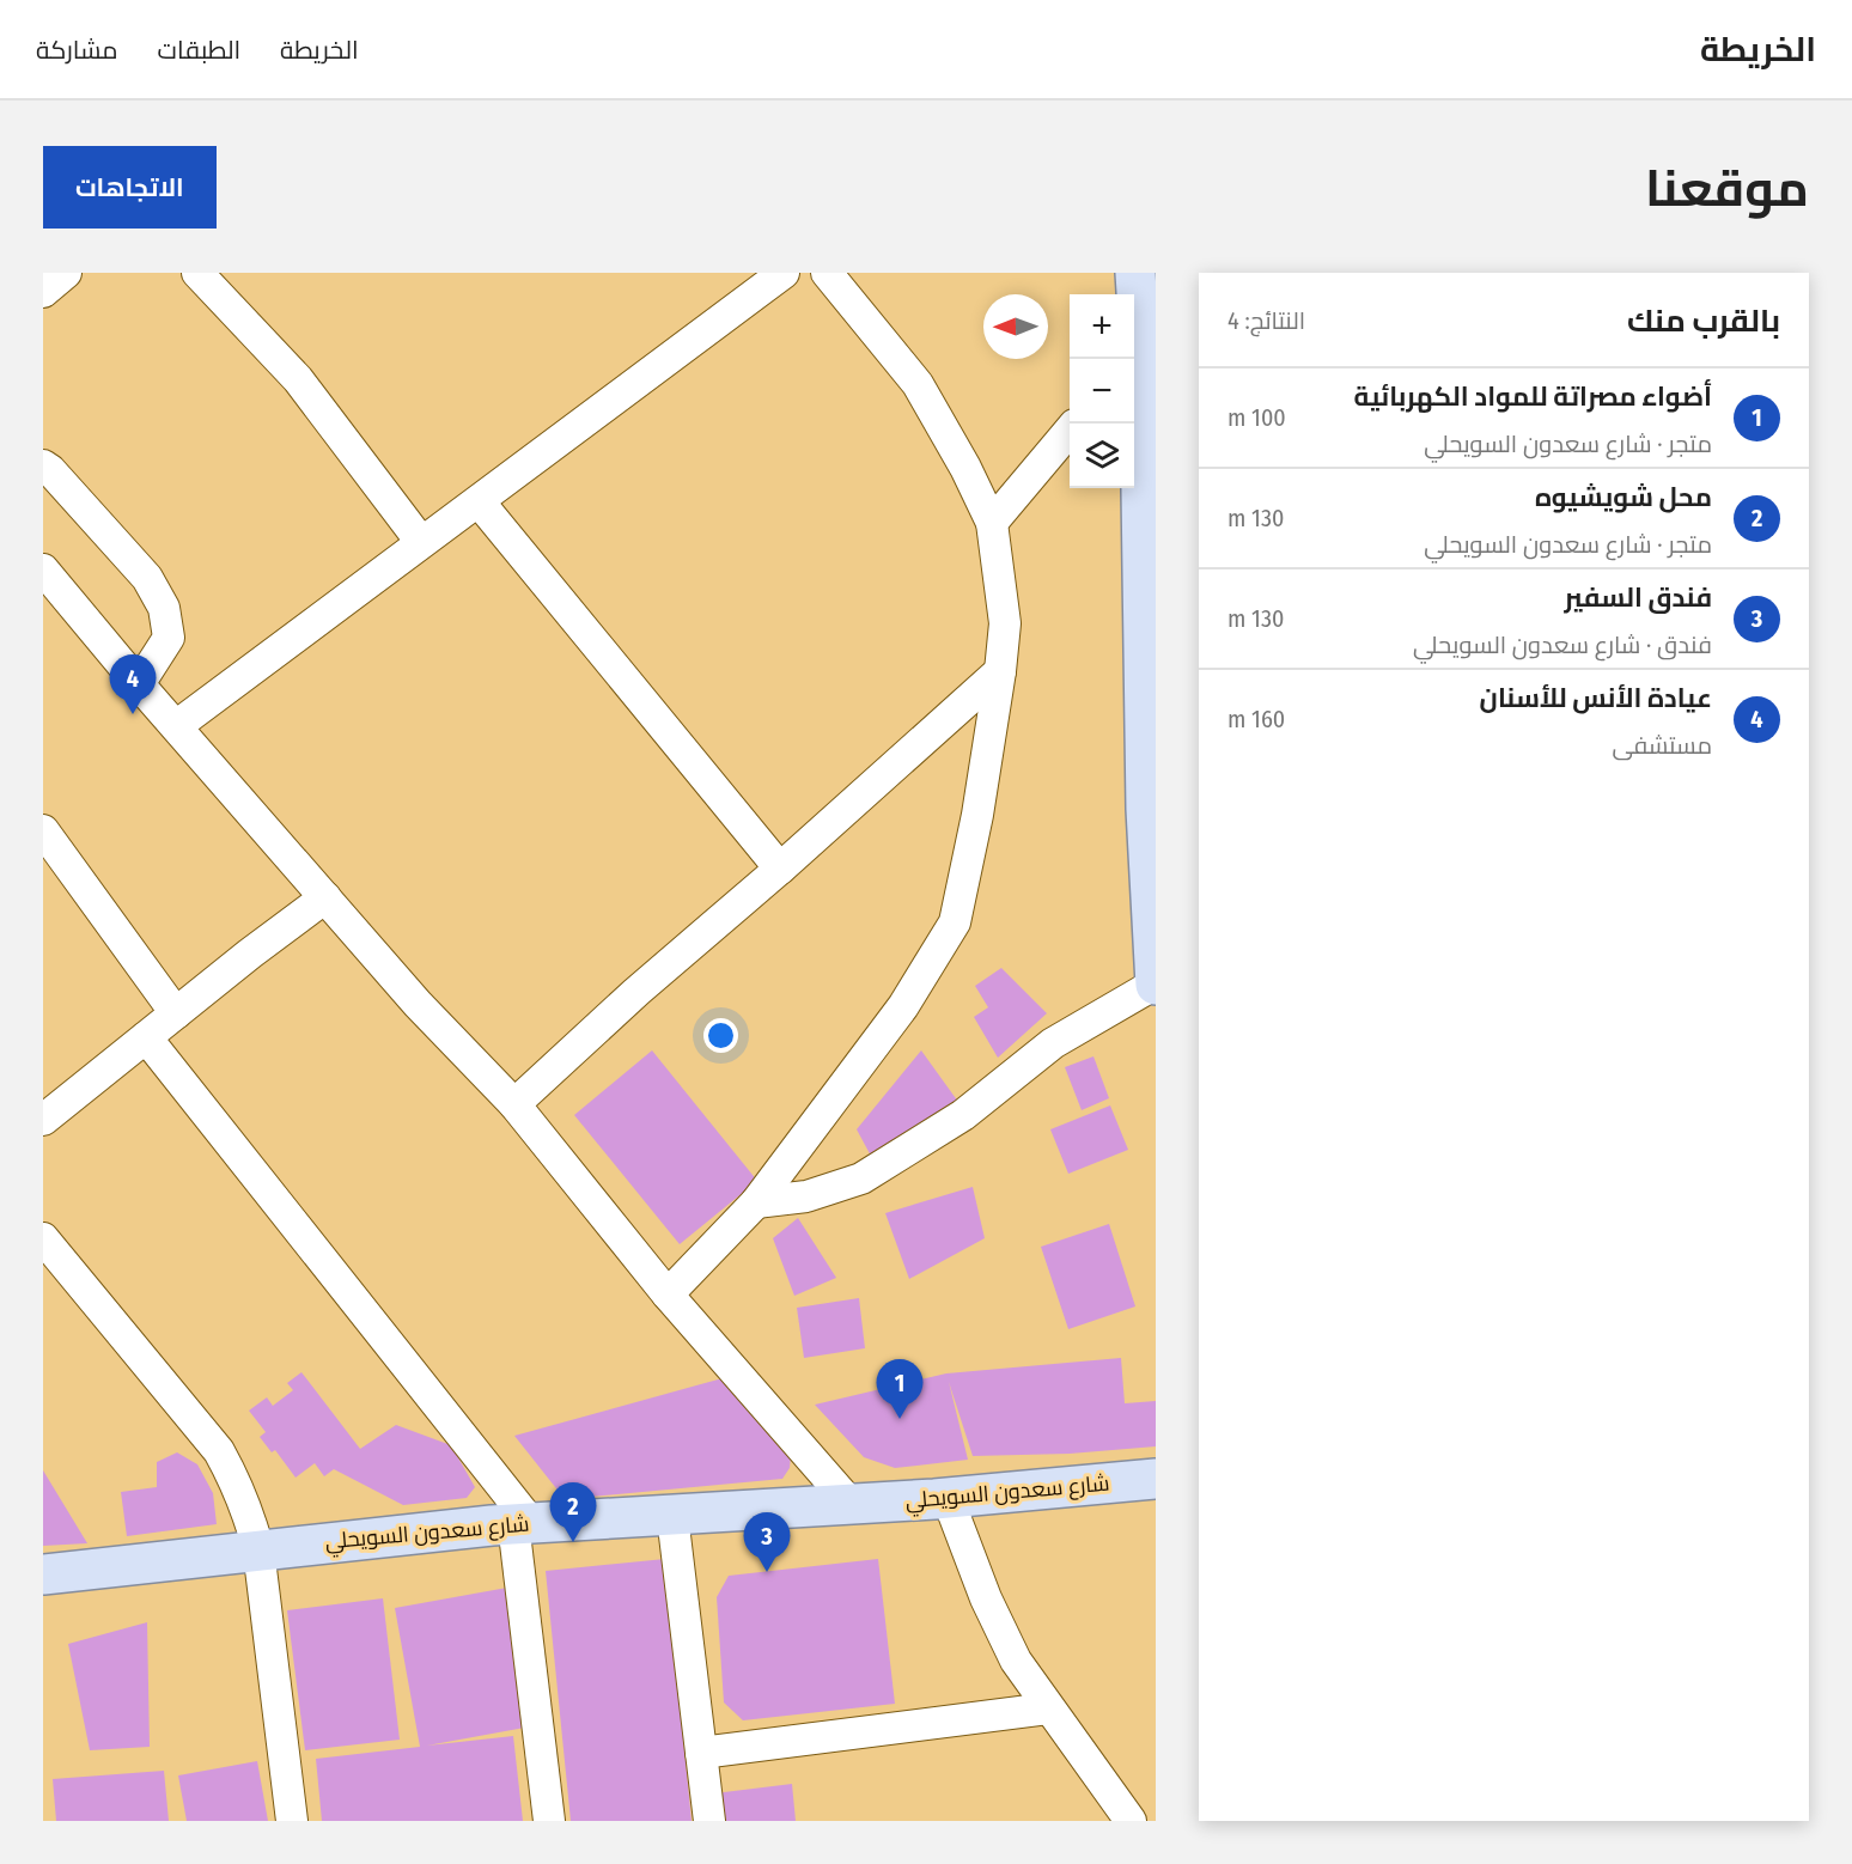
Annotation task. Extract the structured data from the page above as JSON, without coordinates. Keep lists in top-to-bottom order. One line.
{"streets":{"main road":["شارع سعدون السويحلي"]},"north":"left","page":{"header":"الخريطة","nav":["الخريطة","الطبقات","مشاركة"],"title":"موقعنا","buttons":"الاتجاهات","heading":["بالقرب منك","النتائج: 4"],"map_buttons":["+","−"],"list":[{"mark":"1","name":"أضواء مصراتة للمواد الكهربائية","note":"متجر · شارع سعدون السويحلي","value":"100 m"},{"mark":"2","name":"محل شويشيوه","note":"متجر · شارع سعدون السويحلي","value":"130 m"},{"mark":"3","name":"فندق السفير","note":"فندق · شارع سعدون السويحلي","value":"130 m"},{"mark":"4","name":"عيادة الأنس للأسنان","note":"مستشفى","value":"160 m"}],"pins":["4","1","2","3"]}}
